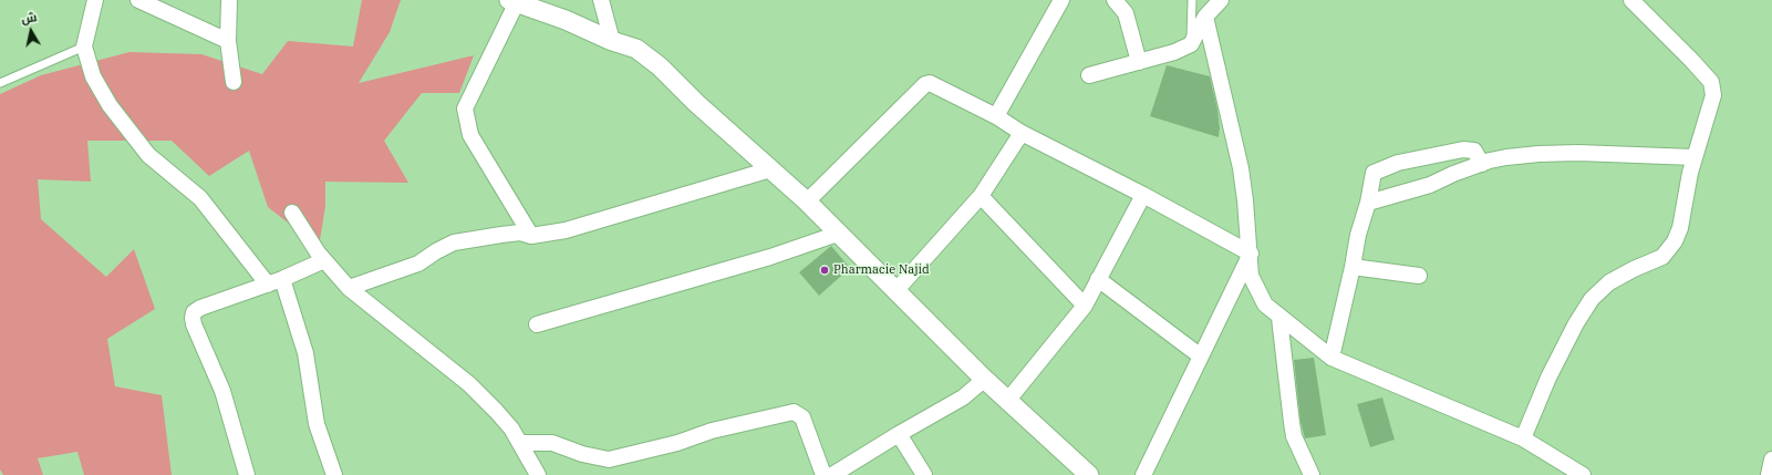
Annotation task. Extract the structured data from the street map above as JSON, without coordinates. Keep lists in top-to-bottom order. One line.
{"places":["Pharmacie Najid"],"north":"top"}
